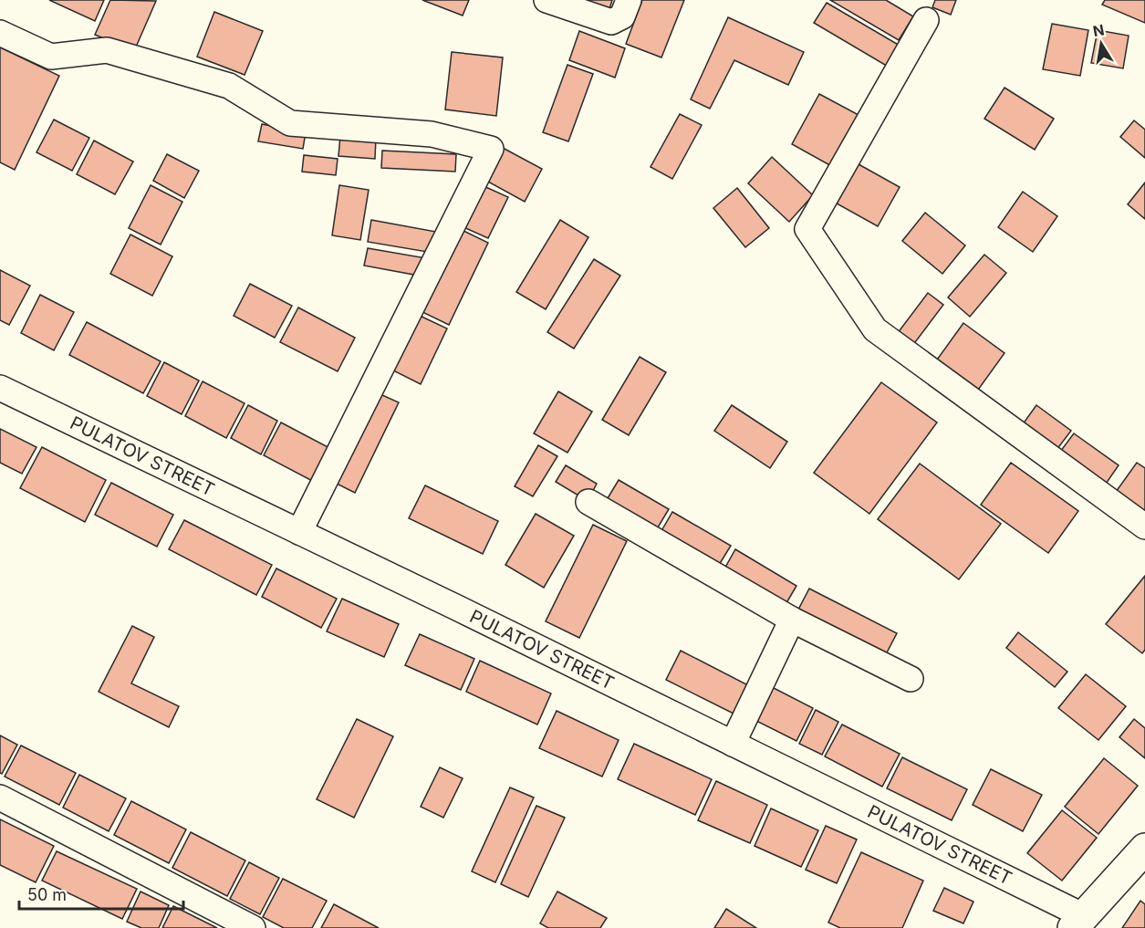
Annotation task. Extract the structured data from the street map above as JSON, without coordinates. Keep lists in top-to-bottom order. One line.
{"streets":{"street":["PULATOV STREET"]},"scale_bar":"50 m","north":"top"}
